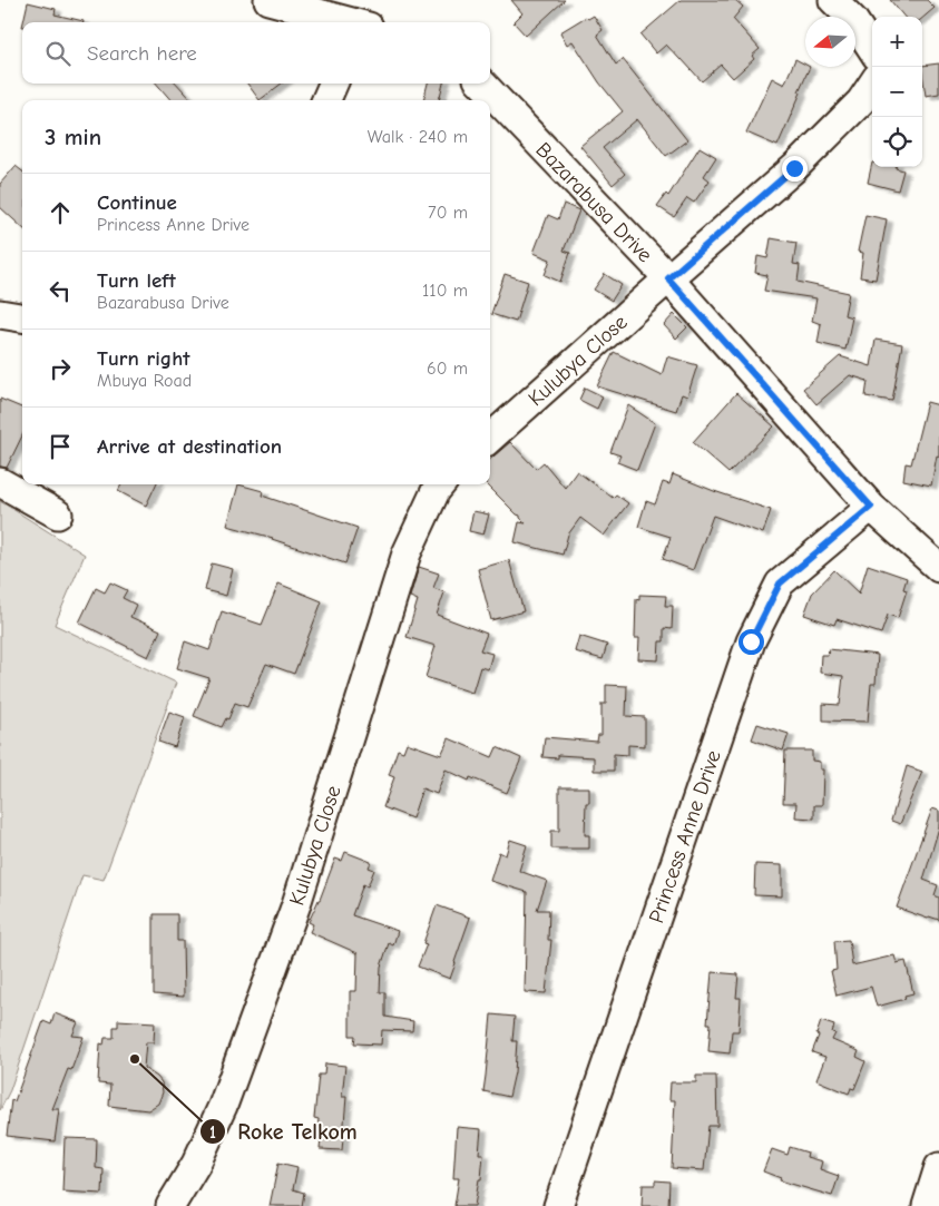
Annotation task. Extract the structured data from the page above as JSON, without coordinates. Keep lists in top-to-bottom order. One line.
{"streets":{"street":["Bazarabusa Drive","Kulubya Close","Princess Anne Drive"]},"crossings":[["Bazarabusa Drive","Kulubya Close"],["Bazarabusa Drive","Princess Anne Drive"]],"places":["Roke Telkom"],"north":"left","page":{"map_buttons":["+","−"],"search":"Search here","heading":["3 min","Walk · 240 m"],"list":[["Continue","Princess Anne Drive","70 m"],["Turn left","Bazarabusa Drive","110 m"],["Turn right","Mbuya Road","60 m"],"Arrive at destination"]}}
